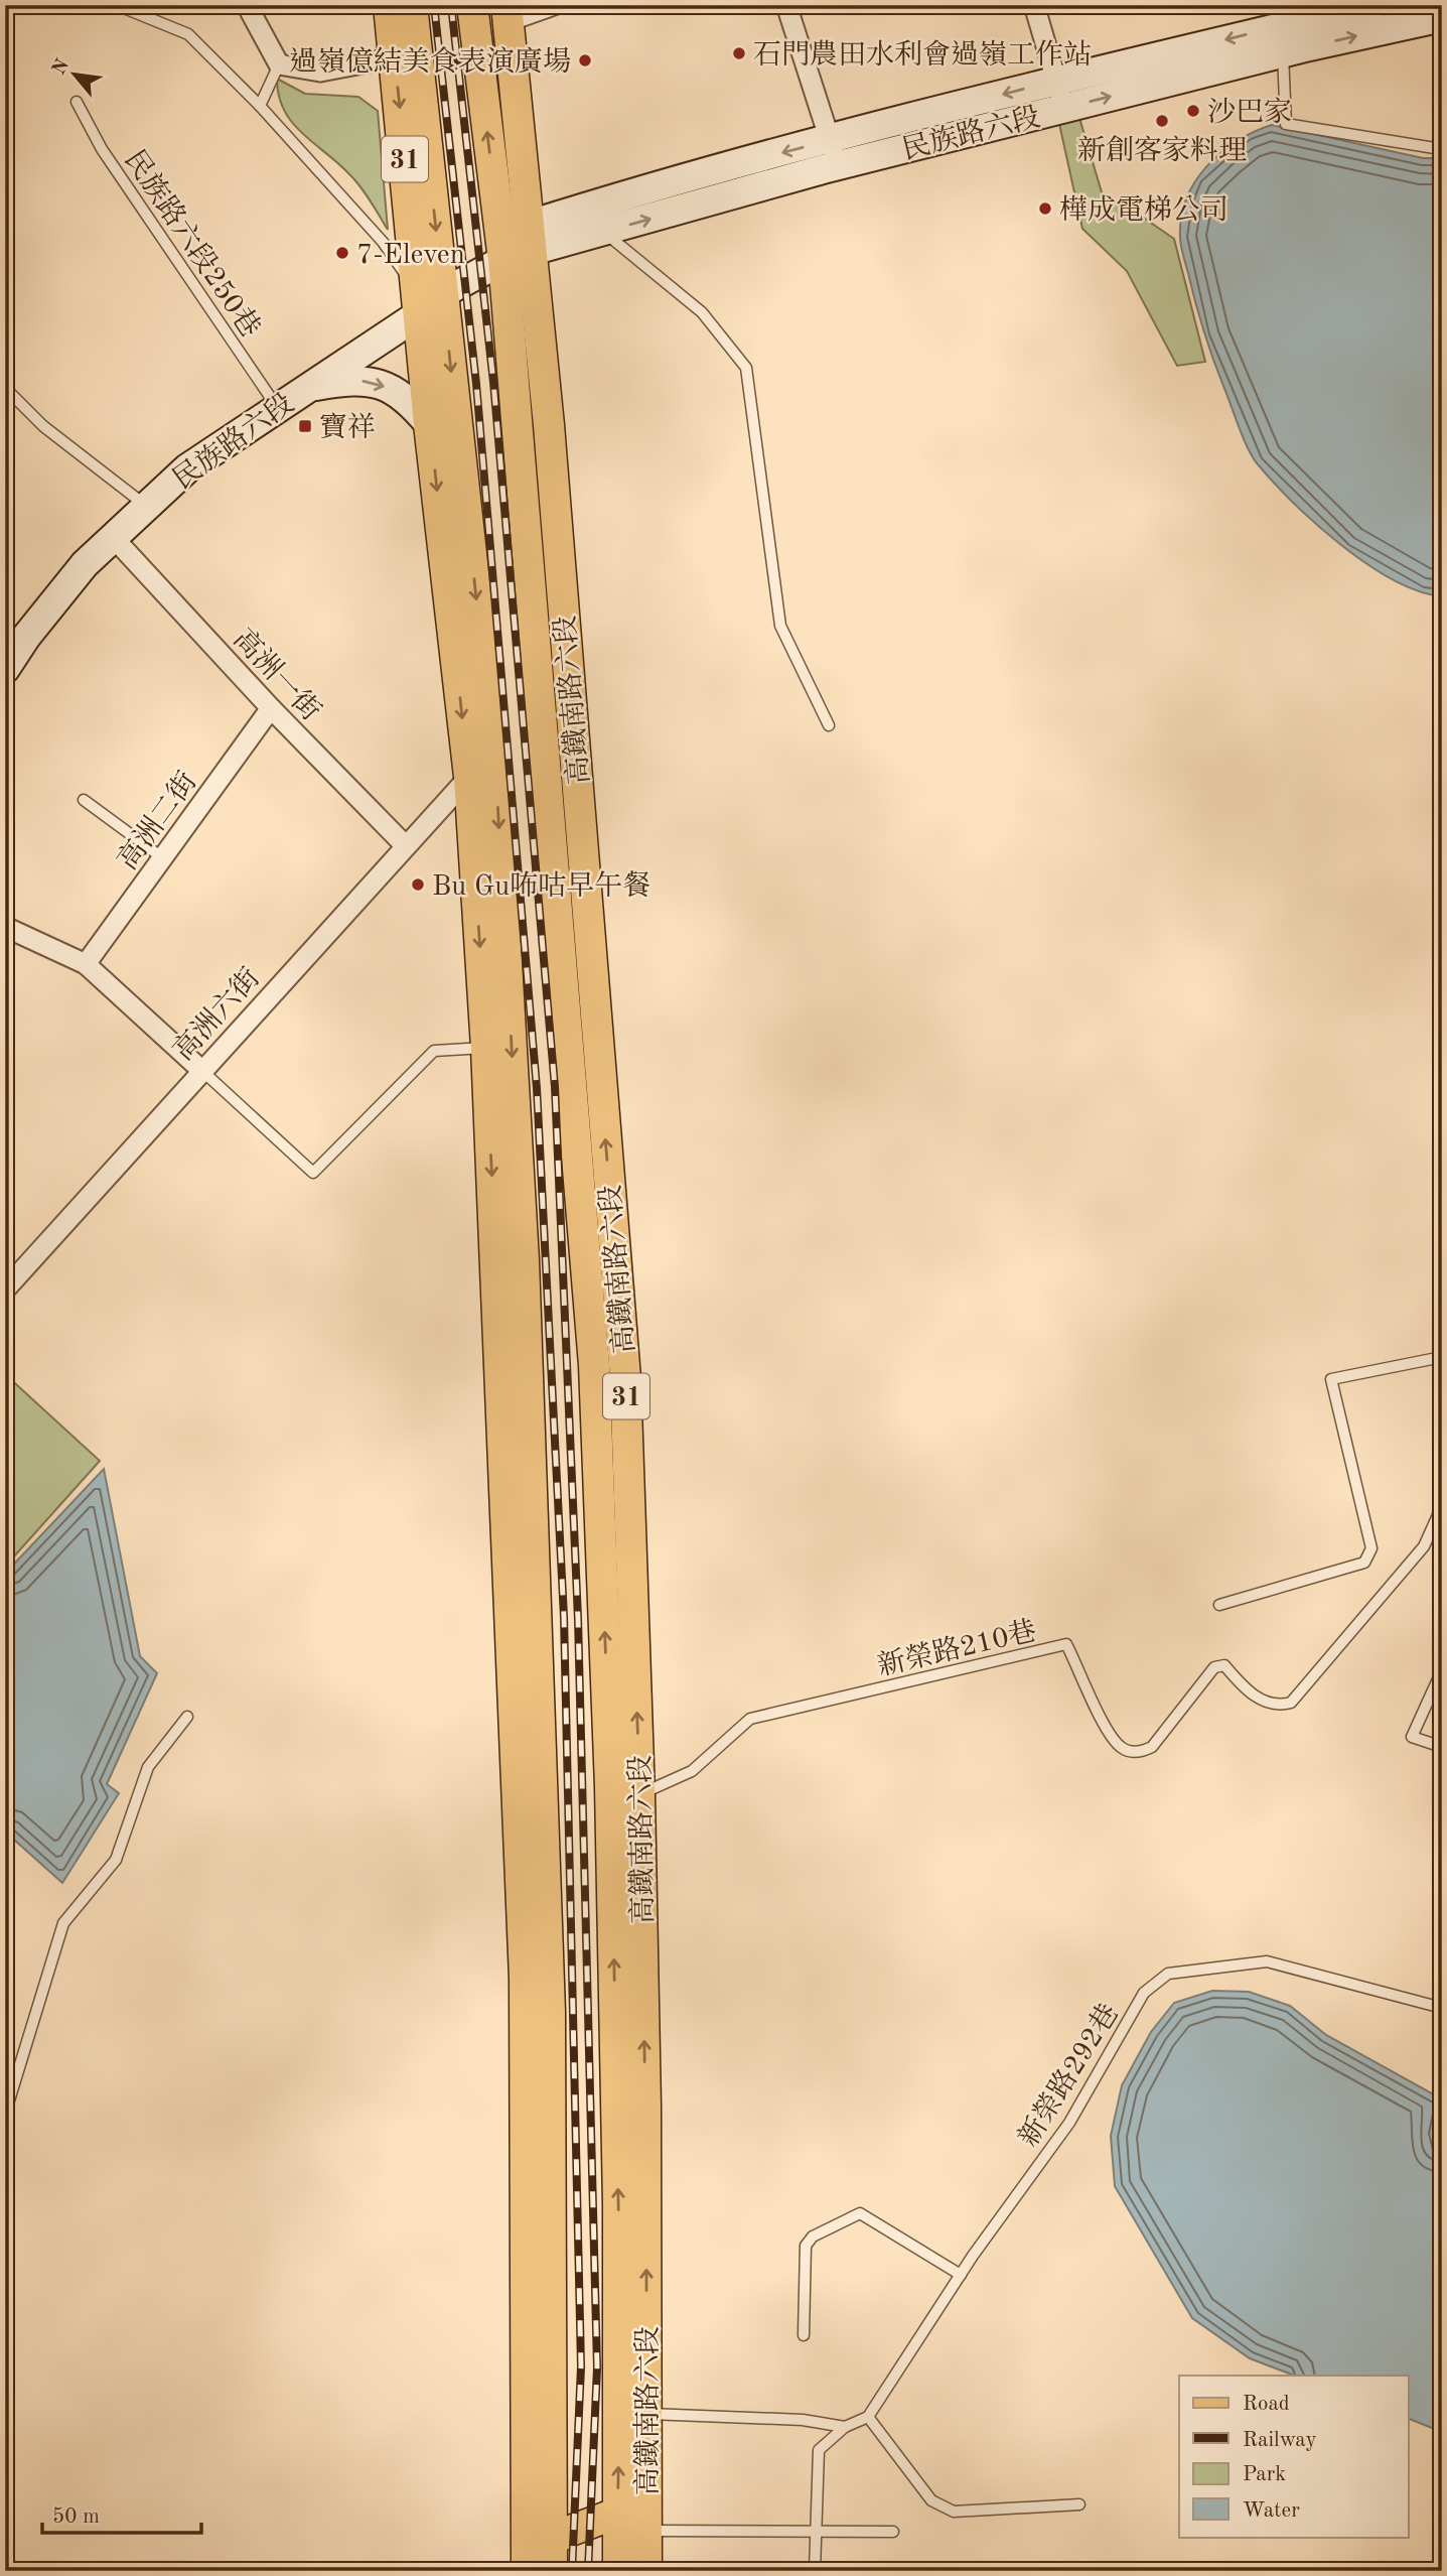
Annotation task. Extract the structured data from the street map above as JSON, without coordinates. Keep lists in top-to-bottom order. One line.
{"streets":{"main road":["民族路六段","31","高鐵南路六段"],"street":["高洲一街","高洲二街","高洲六街"],"lane":["民族路六段250巷","新榮路210巷","新榮路292巷"]},"crossings":[["民族路六段","31"],["民族路六段","民族路六段250巷"],["民族路六段","高洲一街"],["民族路六段","高鐵南路六段"],["31","高鐵南路六段"],["31","高洲六街"],["高洲一街","高洲二街"],["高洲一街","高洲六街"],["高鐵南路六段","新榮路210巷"]],"places":{"other":["石門農田水利會過嶺工作站","過嶺億結美食表演廣場","沙巴家","新創客家料理","樺成電梯公司","7-Eleven","Bu Gu咘咕早午餐"],"transit":["寶祥"]},"legend":["Road","Railway","Park","Water"],"scale_bar":"50 m","north":"top left"}
